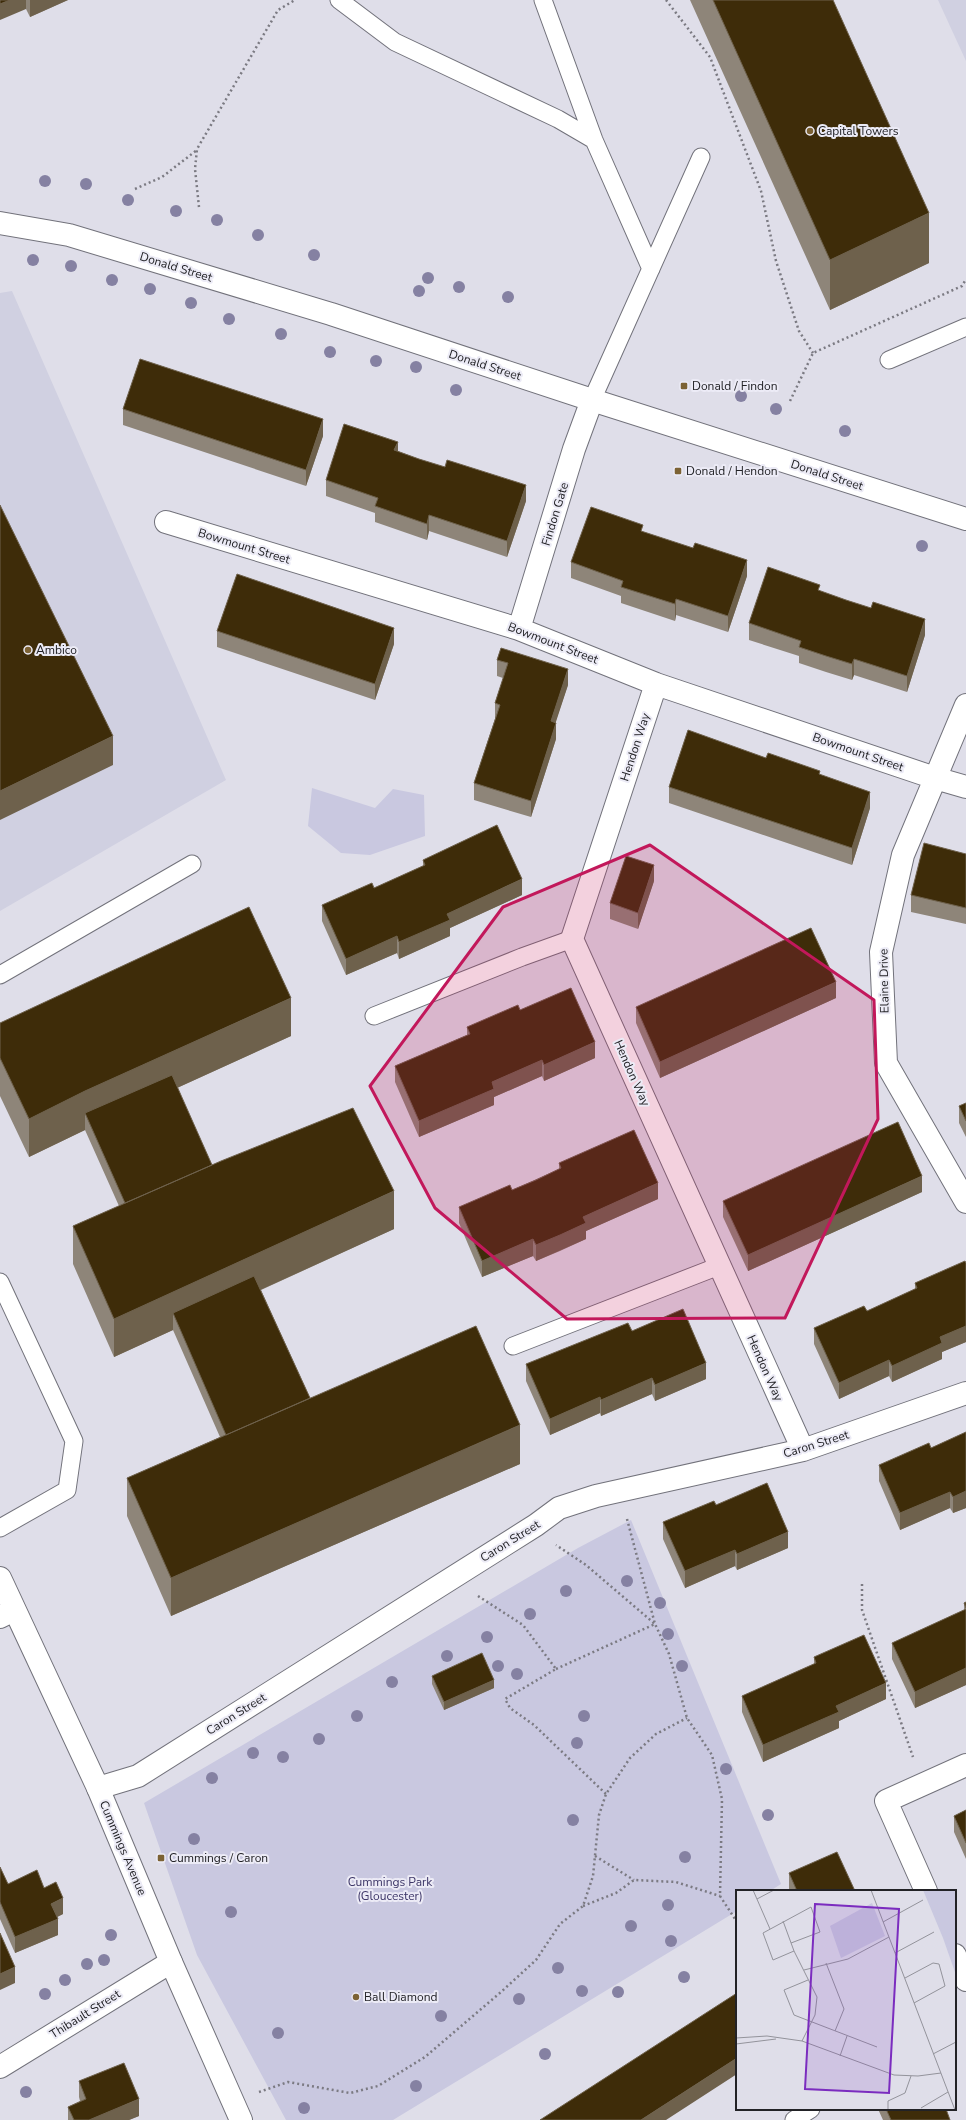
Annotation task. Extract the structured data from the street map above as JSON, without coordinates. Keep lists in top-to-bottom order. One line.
{"streets":{"street":["Donald Street","Findon Gate","Bowmount Street","Hendon Way","Elaine Drive","Caron Street","Cummings Avenue","Thibault Street"]},"crossings":[["Donald Street","Findon Gate"],["Findon Gate","Bowmount Street"],["Bowmount Street","Hendon Way"],["Bowmount Street","Elaine Drive"],["Hendon Way","Caron Street"],["Caron Street","Cummings Avenue"],["Cummings Avenue","Thibault Street"]],"parks":["Cummings Park (Gloucester)"],"places":{"other":["Capital Towers","Ambico","Ball Diamond"],"transit":["Donald / Findon","Donald / Hendon","Cummings / Caron"]}}
